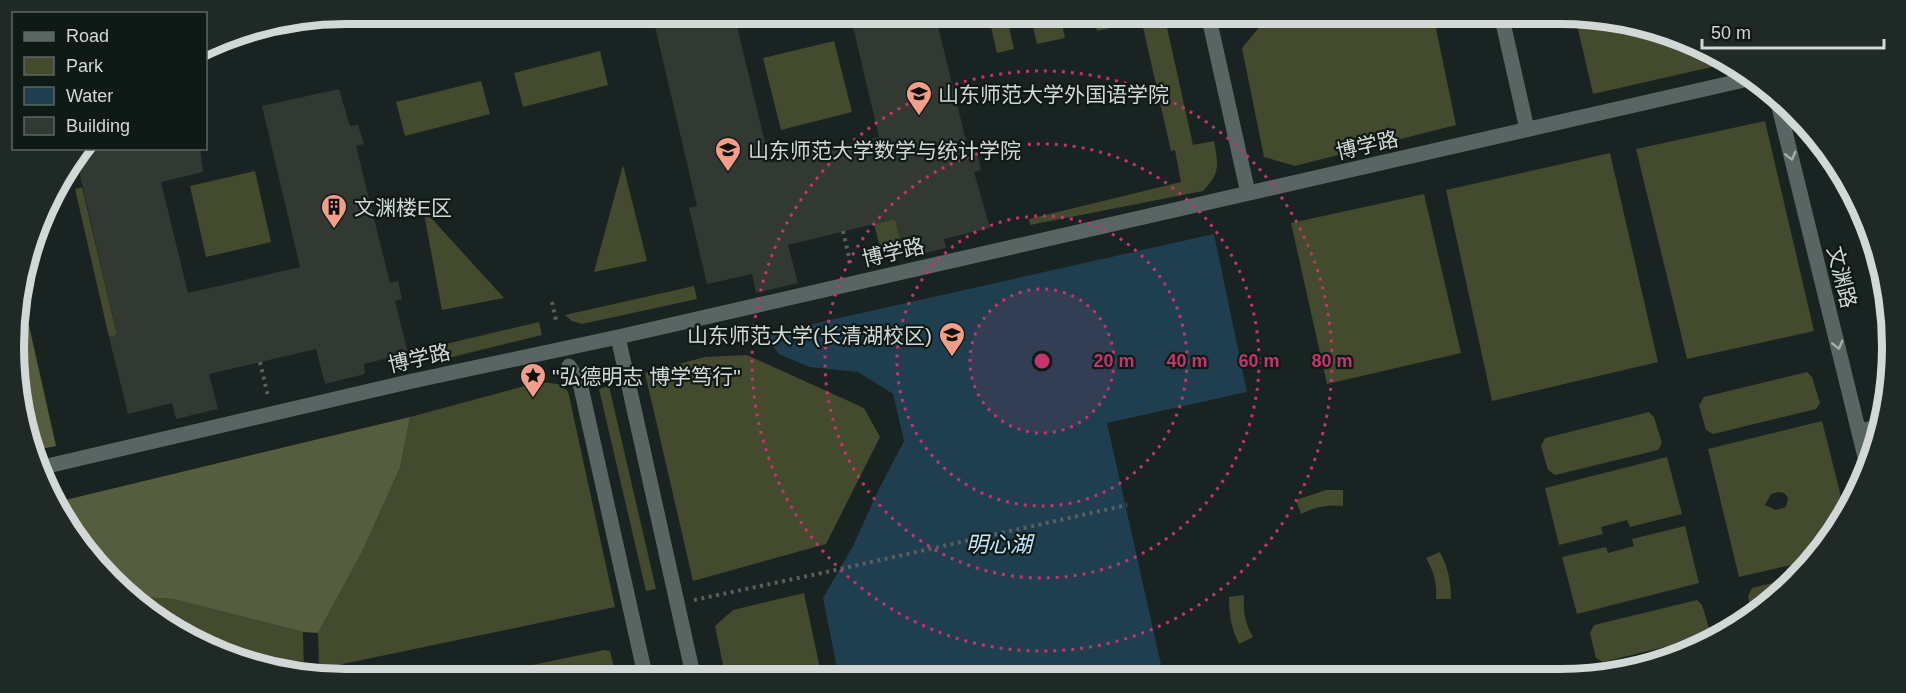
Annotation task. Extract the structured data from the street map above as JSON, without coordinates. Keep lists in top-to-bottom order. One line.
{"streets":{"street":["博学路","文渊路"]},"one_way":["文渊路"],"water":["明心湖"],"places":{"school or university":["山东师范大学外国语学院","山东师范大学数学与统计学院","山东师范大学(长清湖校区)"],"building":["文渊楼E区"],"place":["\"弘德明志 博学笃行\""]},"legend":["Road","Park","Water","Building"],"scale_bar":"50 m","rings":["20 m","40 m","60 m","80 m"]}
